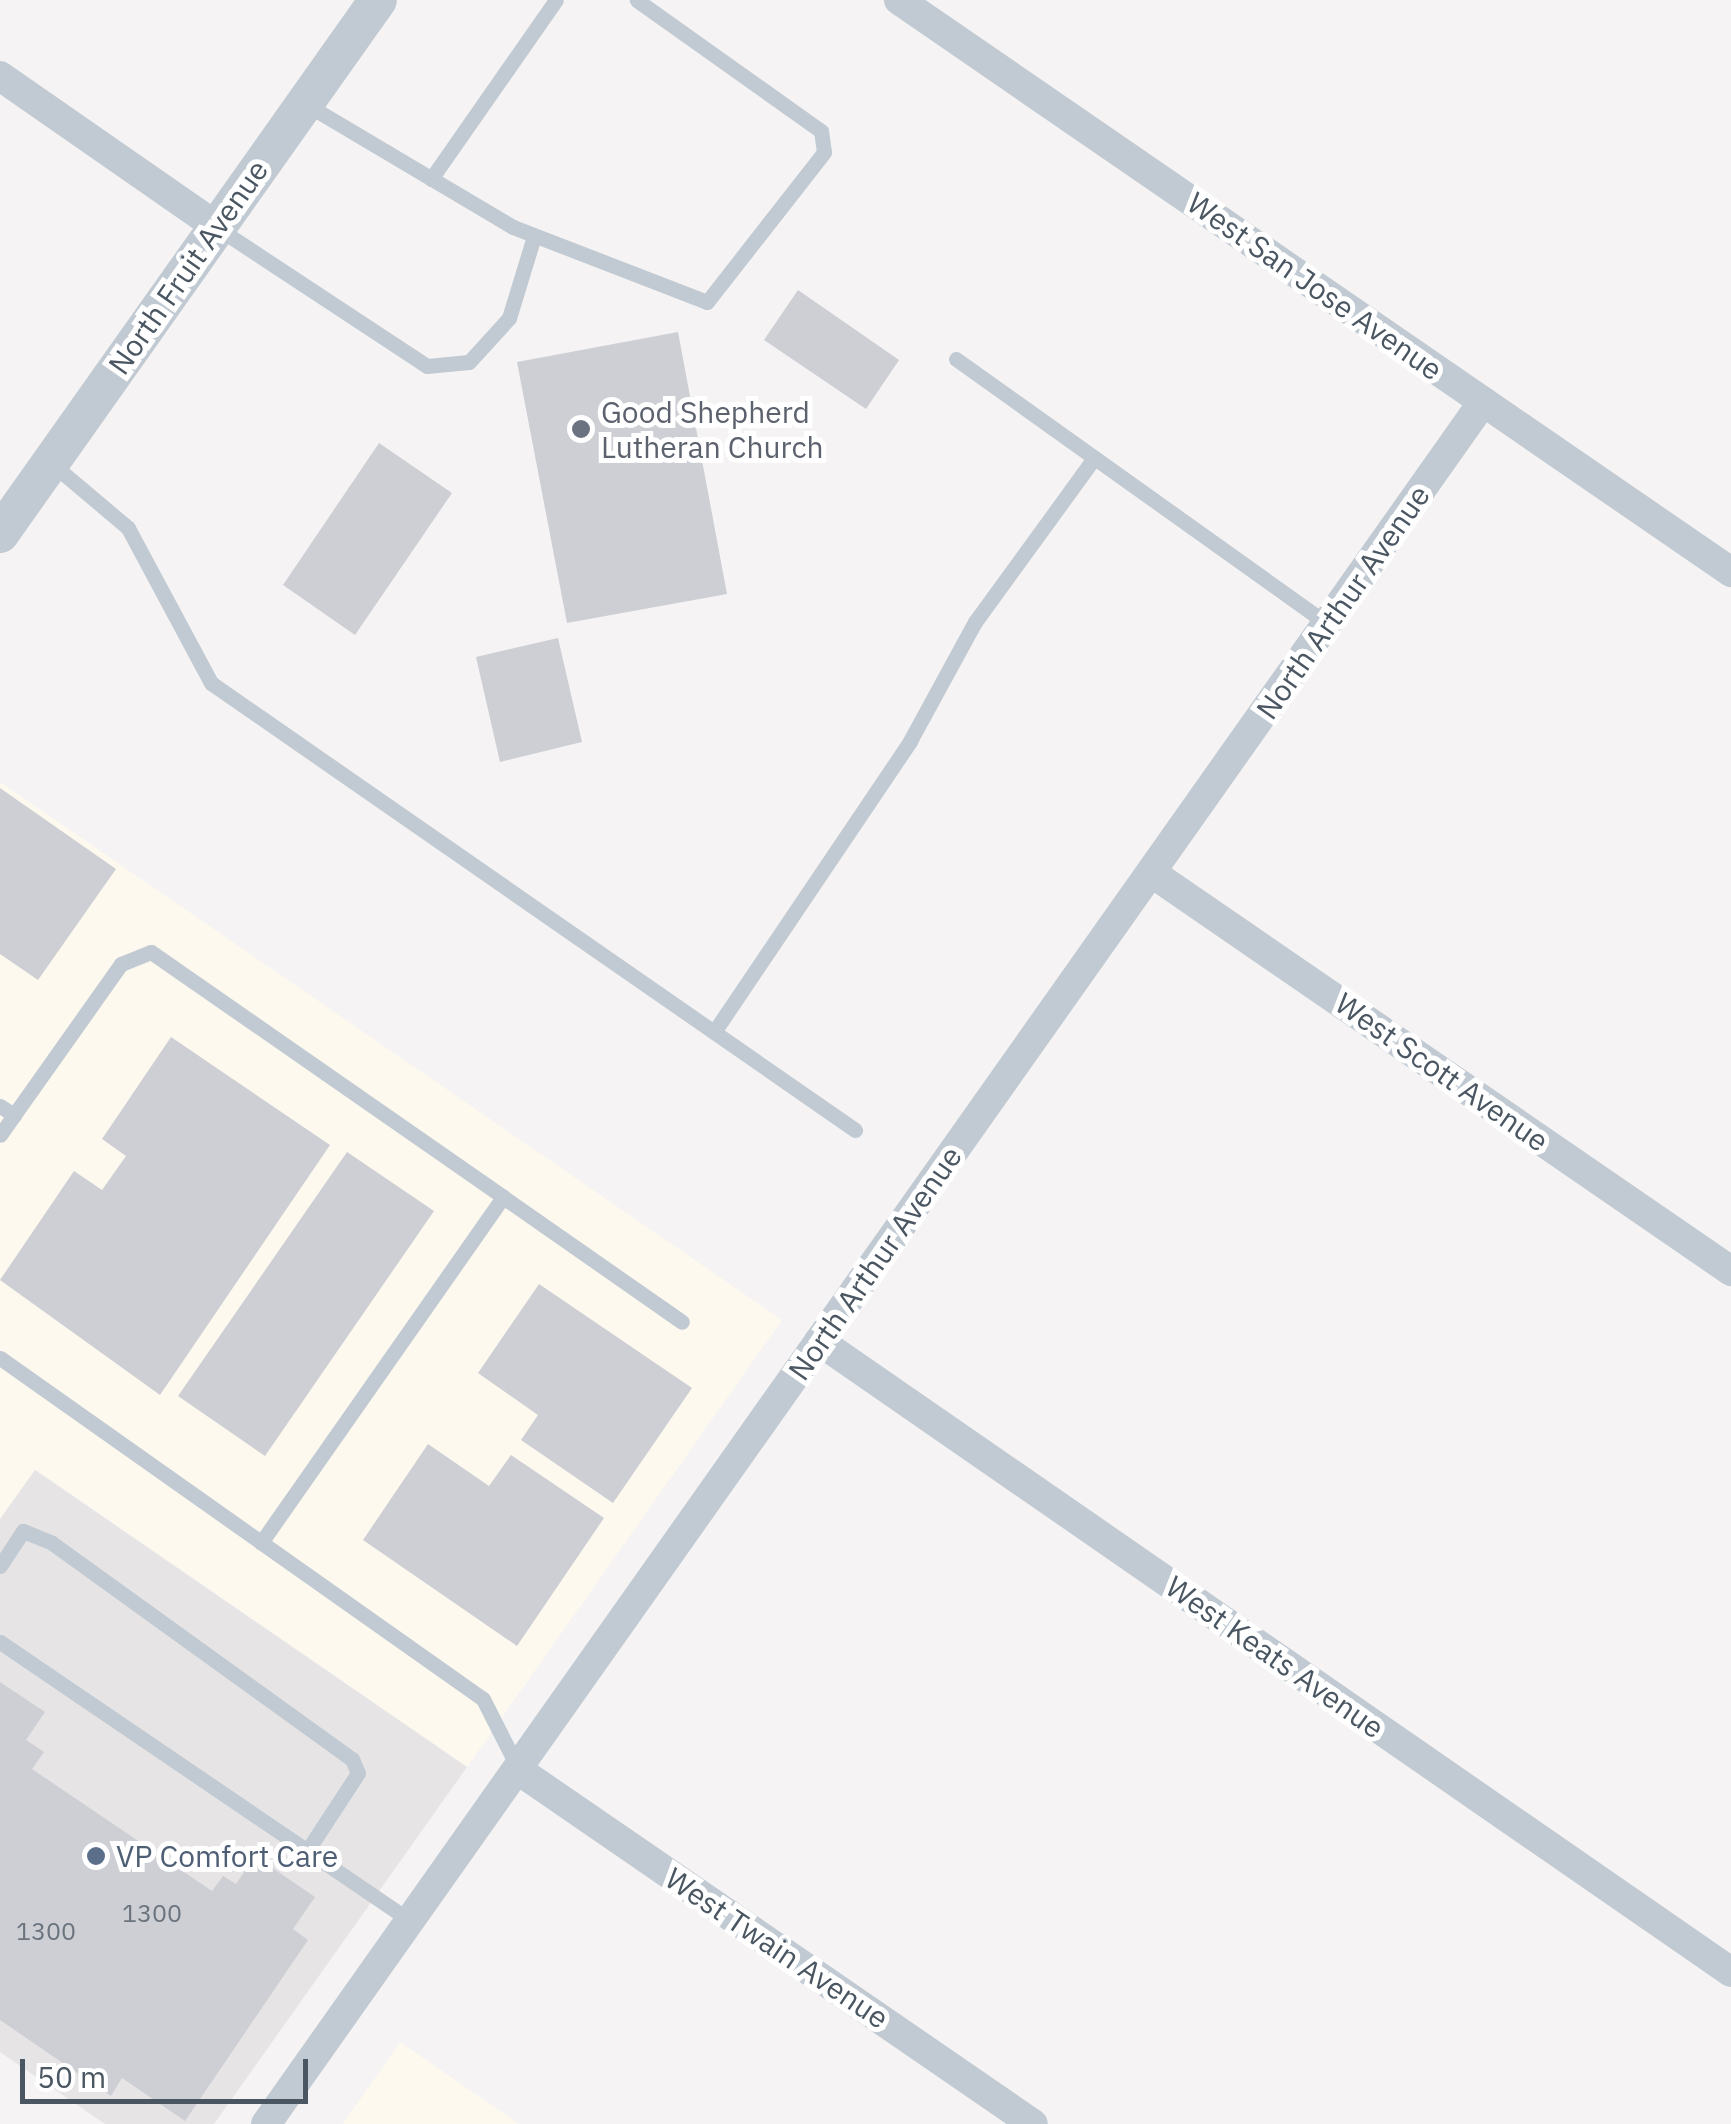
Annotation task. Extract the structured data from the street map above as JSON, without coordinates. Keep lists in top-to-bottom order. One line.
{"streets":{"street":["North Fruit Avenue","West San Jose Avenue","North Arthur Avenue","West Scott Avenue","West Keats Avenue","West Twain Avenue"]},"crossings":[["West San Jose Avenue","North Arthur Avenue"],["North Arthur Avenue","West Scott Avenue"],["North Arthur Avenue","West Keats Avenue"],["North Arthur Avenue","West Twain Avenue"]],"places":["Good Shepherd Lutheran Church","VP Comfort Care"],"house_numbers":["1300","1300"],"scale_bar":"50 m"}
